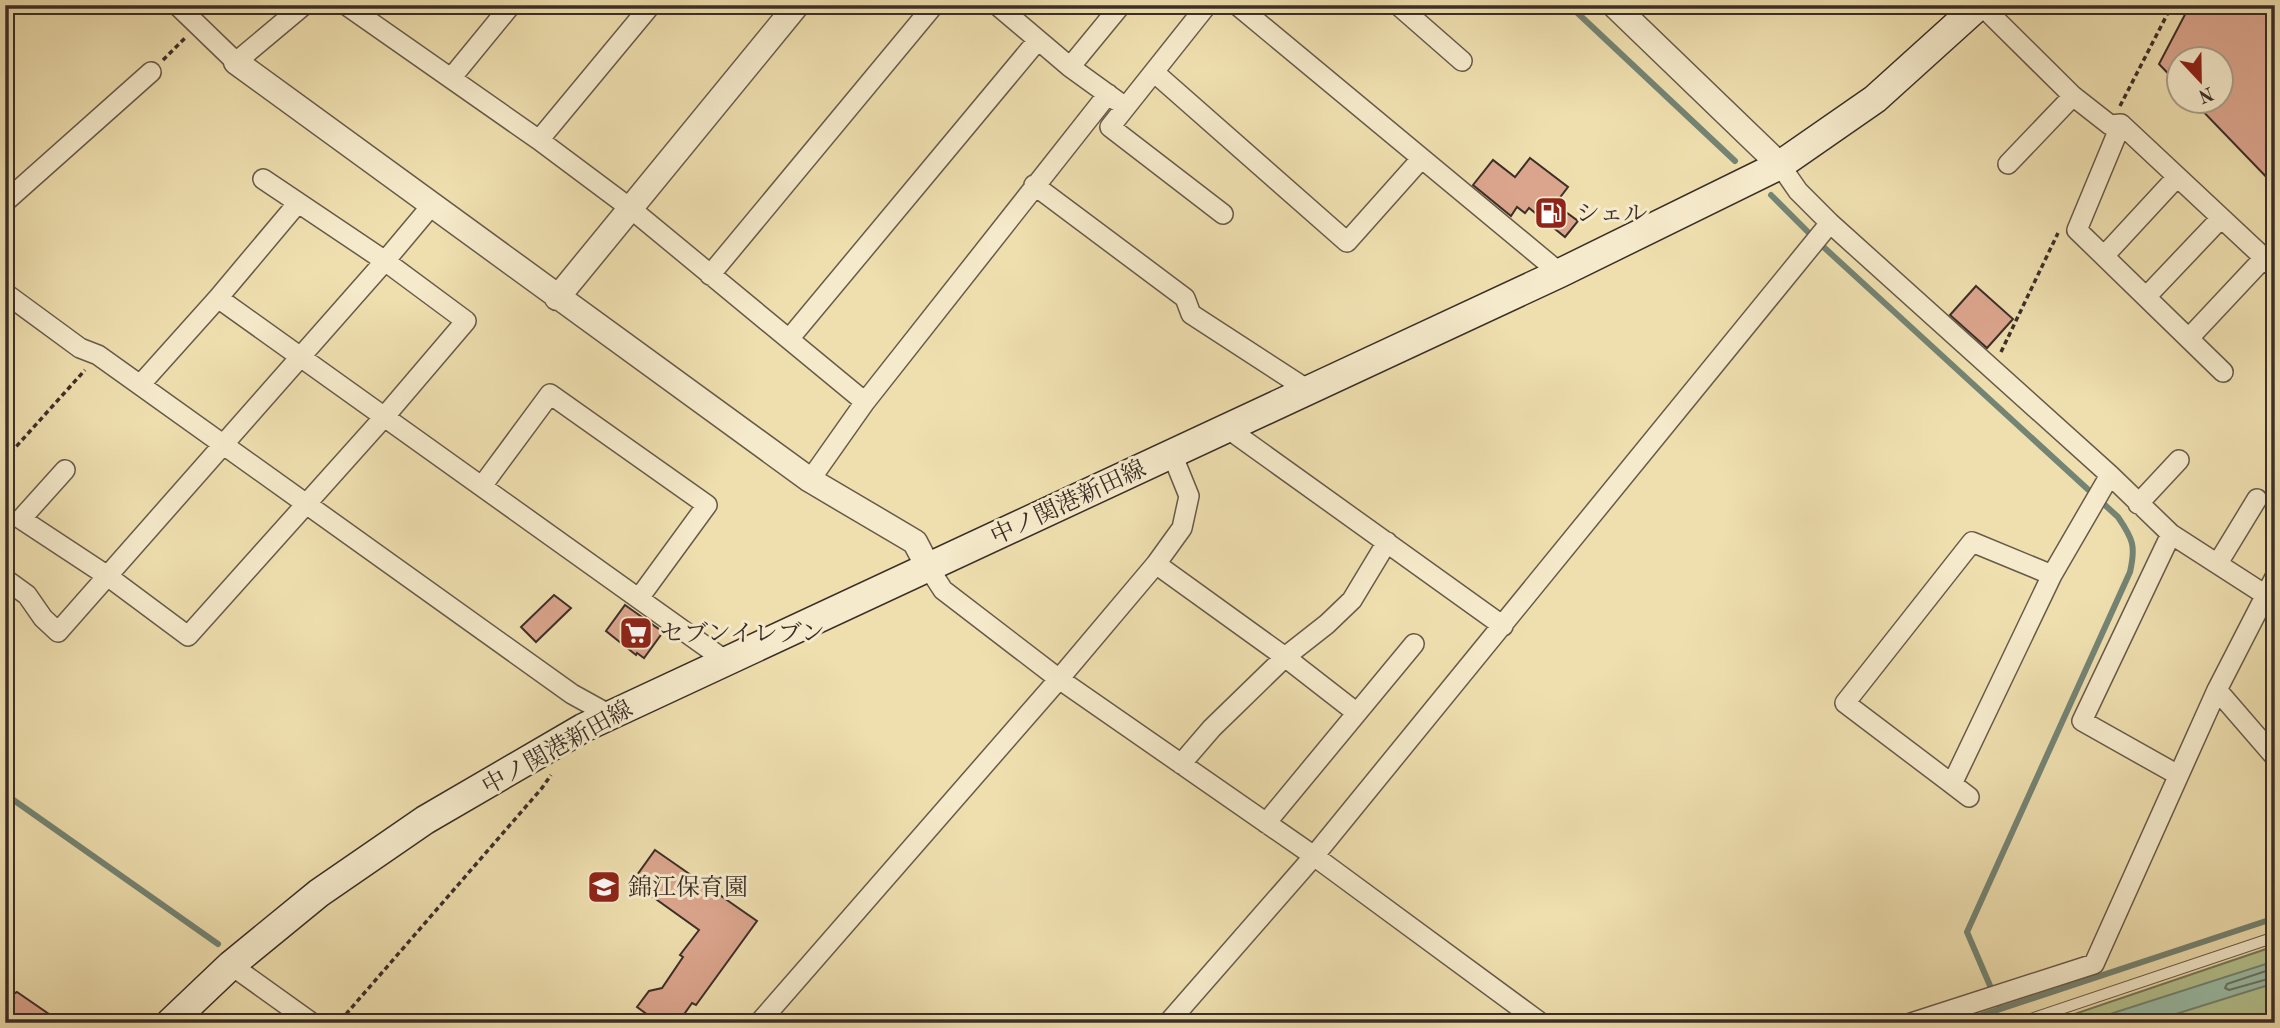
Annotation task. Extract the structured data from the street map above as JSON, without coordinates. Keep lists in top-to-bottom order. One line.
{"streets":{"main road":["中ノ関港新田線"]},"places":{"fuel station":["シェル"],"supermarket":["セブンイレブン"],"school or university":["錦江保育園"]},"north":"bottom"}
